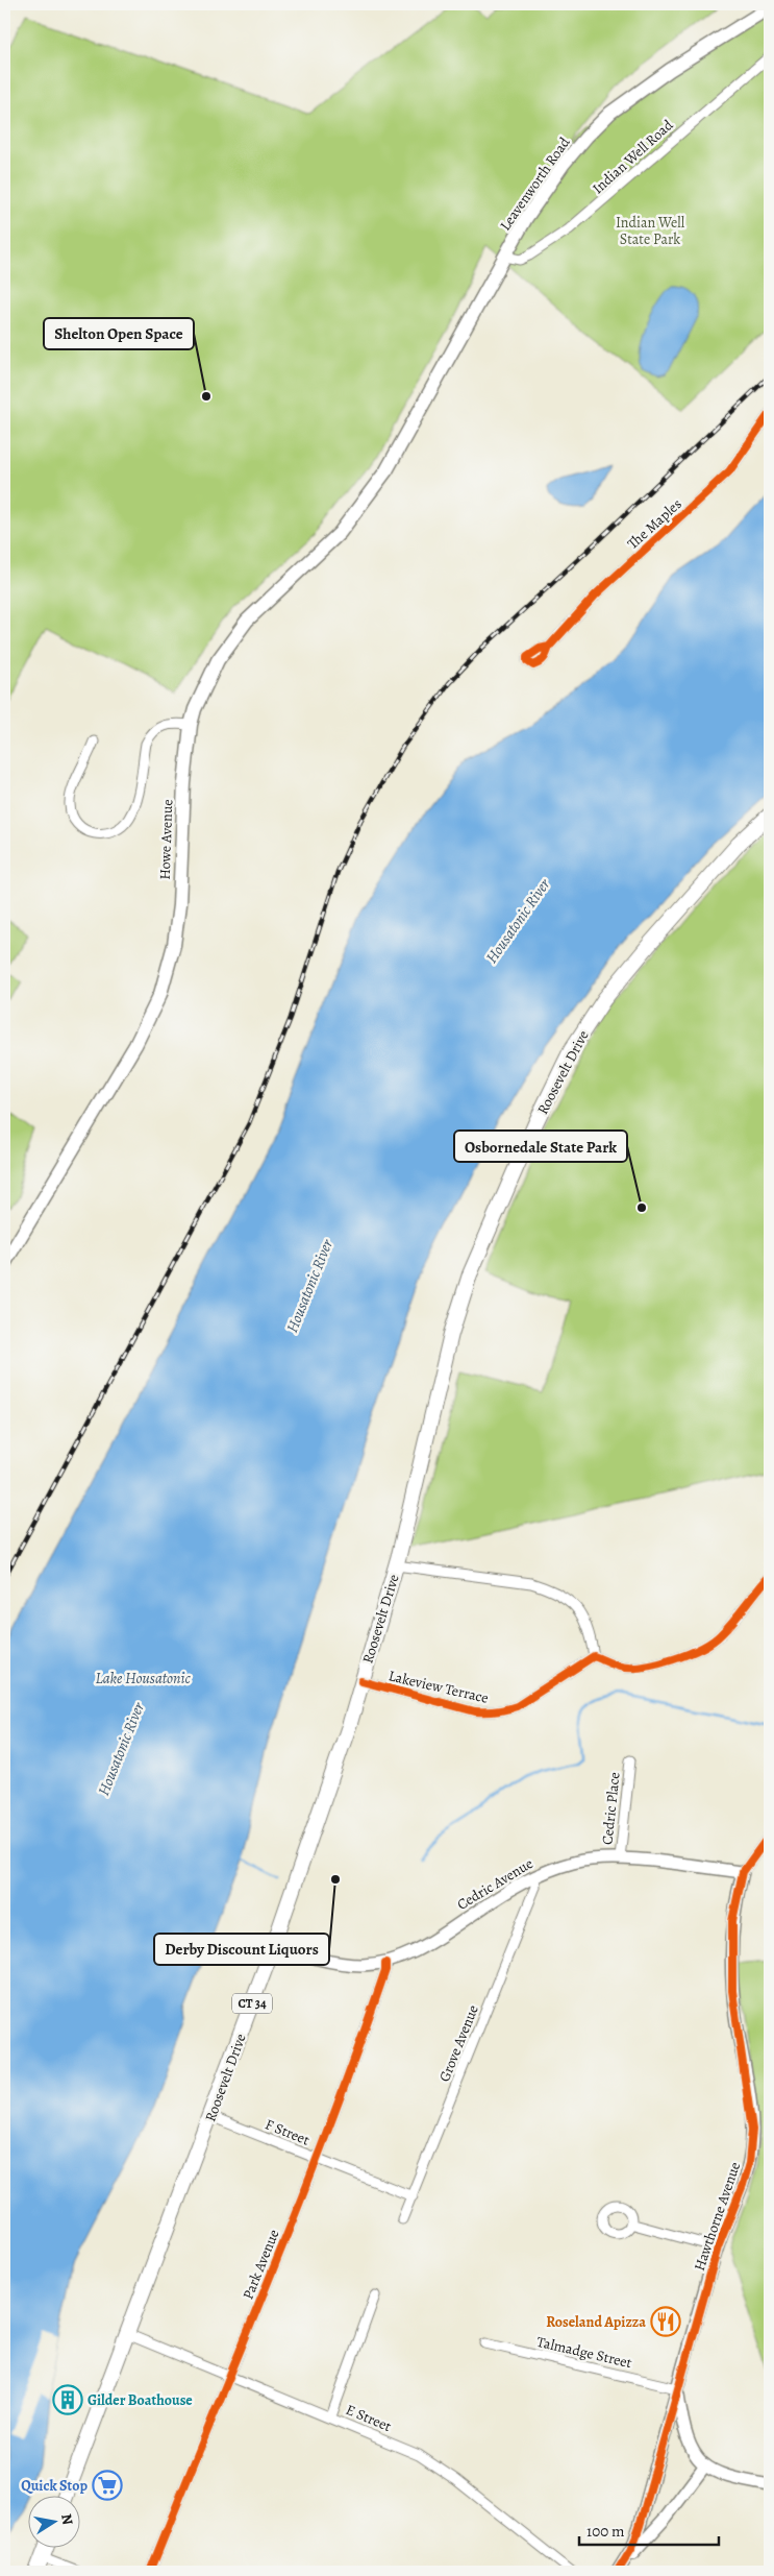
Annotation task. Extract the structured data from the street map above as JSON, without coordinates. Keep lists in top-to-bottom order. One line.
{"streets":{"main road":["Leavenworth Road","Howe Avenue","Roosevelt Drive","CT 34"],"street":["Indian Well Road","The Maples","Lakeview Terrace","Cedric Place","Cedric Avenue","Grove Avenue","F Street","Hawthorne Avenue","Park Avenue","Talmadge Street","E Street"]},"crossings":[["Indian Well Road","Leavenworth Road"],["Leavenworth Road","Howe Avenue"],["Roosevelt Drive","Lakeview Terrace"],["Roosevelt Drive","Cedric Avenue"],["Roosevelt Drive","F Street"],["Roosevelt Drive","E Street"],["Cedric Place","Cedric Avenue"],["Cedric Avenue","Grove Avenue"],["Cedric Avenue","Hawthorne Avenue"],["Cedric Avenue","Park Avenue"],["Grove Avenue","F Street"],["F Street","Park Avenue"],["Hawthorne Avenue","Talmadge Street"],["Park Avenue","E Street"]],"water":["Housatonic River","Lake Housatonic"],"parks":["Indian Well State Park"],"places":{"other":["Shelton Open Space","Osbornedale State Park","Derby Discount Liquors"],"restaurant":["Roseland Apizza"],"building":["Gilder Boathouse"],"supermarket":["Quick Stop"]},"scale_bar":"100 m","north":"right"}
